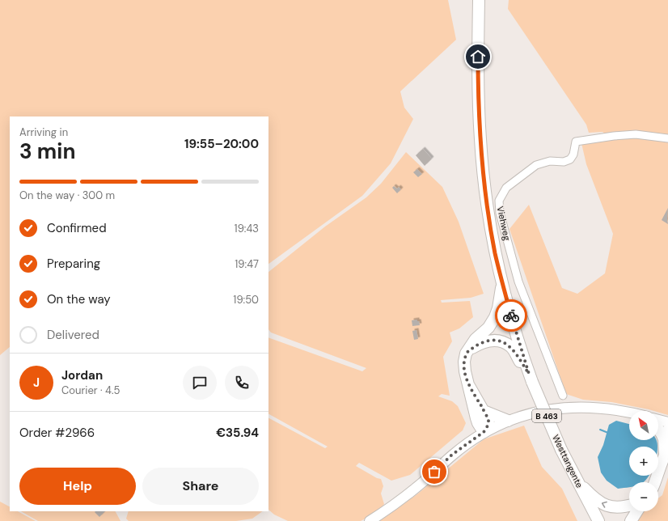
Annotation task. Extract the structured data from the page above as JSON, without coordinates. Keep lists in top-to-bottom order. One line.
{"streets":{"highway":["B 463","Westtangente"],"street":["Viehweg"]},"crossings":[["B 463","Westtangente"]],"north":"top left","page":{"heading":["3 min","Arriving in","19:55–20:00"],"panel":["Jordan","Courier · 4.5","Order #2966","€35.94"],"bar":"On the way · 300 m","list":[["Confirmed","19:43"],["Preparing","19:47"],["On the way","19:50"],"Delivered"],"round":"J","map_buttons":["+","−"],"buttons":["Help","Share"]}}
